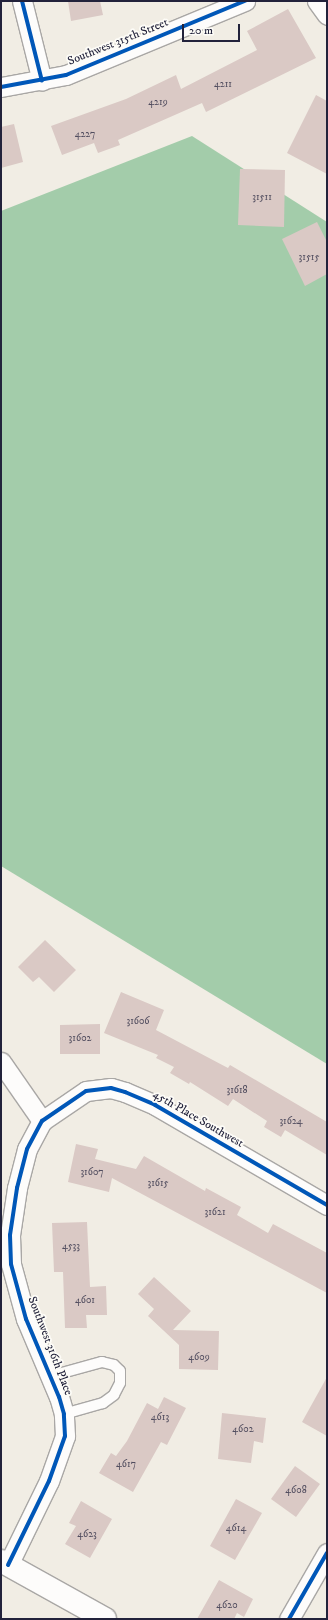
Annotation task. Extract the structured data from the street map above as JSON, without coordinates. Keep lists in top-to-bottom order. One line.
{"streets":{"street":["Southwest 315th Street","45th Place Southwest","Southwest 316th Place"]},"crossings":[["45th Place Southwest","Southwest 316th Place"]],"house_numbers":["4211","4219","4227","31511","31515","31606","31602","31618","31624","31607","31615","31621","4533","4601","4609","4613","4602","4617","4608","4614","4623","4620"],"scale_bar":"20 m"}
